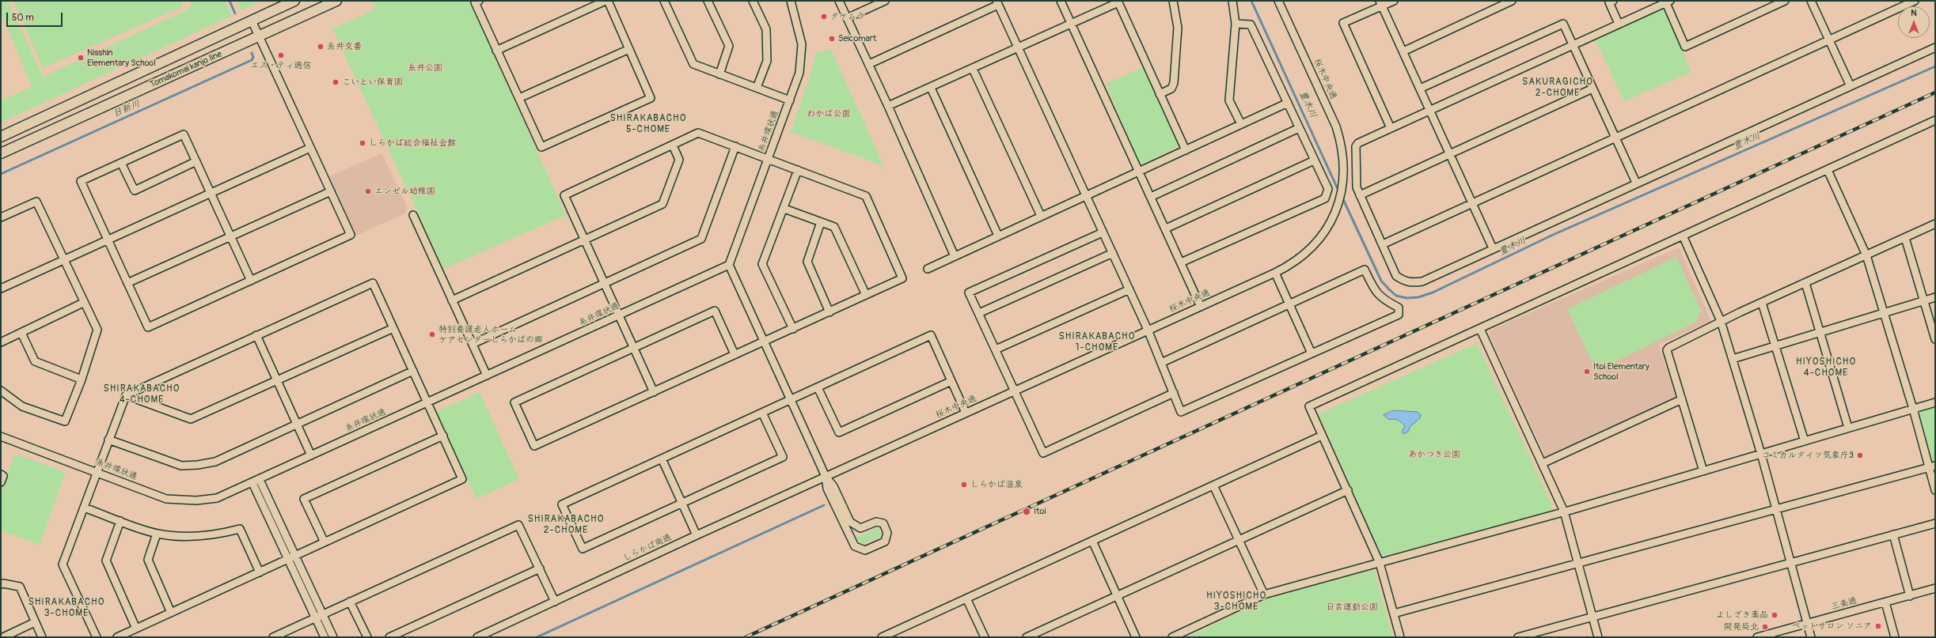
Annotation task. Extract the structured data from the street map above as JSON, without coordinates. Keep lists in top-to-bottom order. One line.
{"streets":{"main road":["Tomakomai kanjo line"],"street":["桜木中央通","糸井環状通","しらかば南通","三条通"]},"crossings":[["桜木中央通","しらかば南通"]],"districts":["SAKURAGICHO 2-CHOME","SHIRAKABACHO 5-CHOME","SHIRAKABACHO 1-CHOME","HIYOSHICHO 4-CHOME","SHIRAKABACHO 4-CHOME","SHIRAKABACHO 2-CHOME","HIYOSHICHO 3-CHOME","SHIRAKABACHO 3-CHOME"],"water":["豊木川","日新川"],"parks":["糸井公園","わかば公園","あかつき公園","日吉運動公園"],"places":["タケムラ","Seicomart","糸井交番","エス・ティ通信","Nisshin Elementary School","こいとい保育園","しらかば総合福祉会館","エンゼル幼稚園","特別養護老人ホーム ケアセンターしらかばの郷","Itoi Elementary School","コミカルタイツ気象庁3","しらかば温泉","Itoi","よしざき薬品","ペットサロン ソニア","開発局北"],"scale_bar":"50 m","north":"top"}
